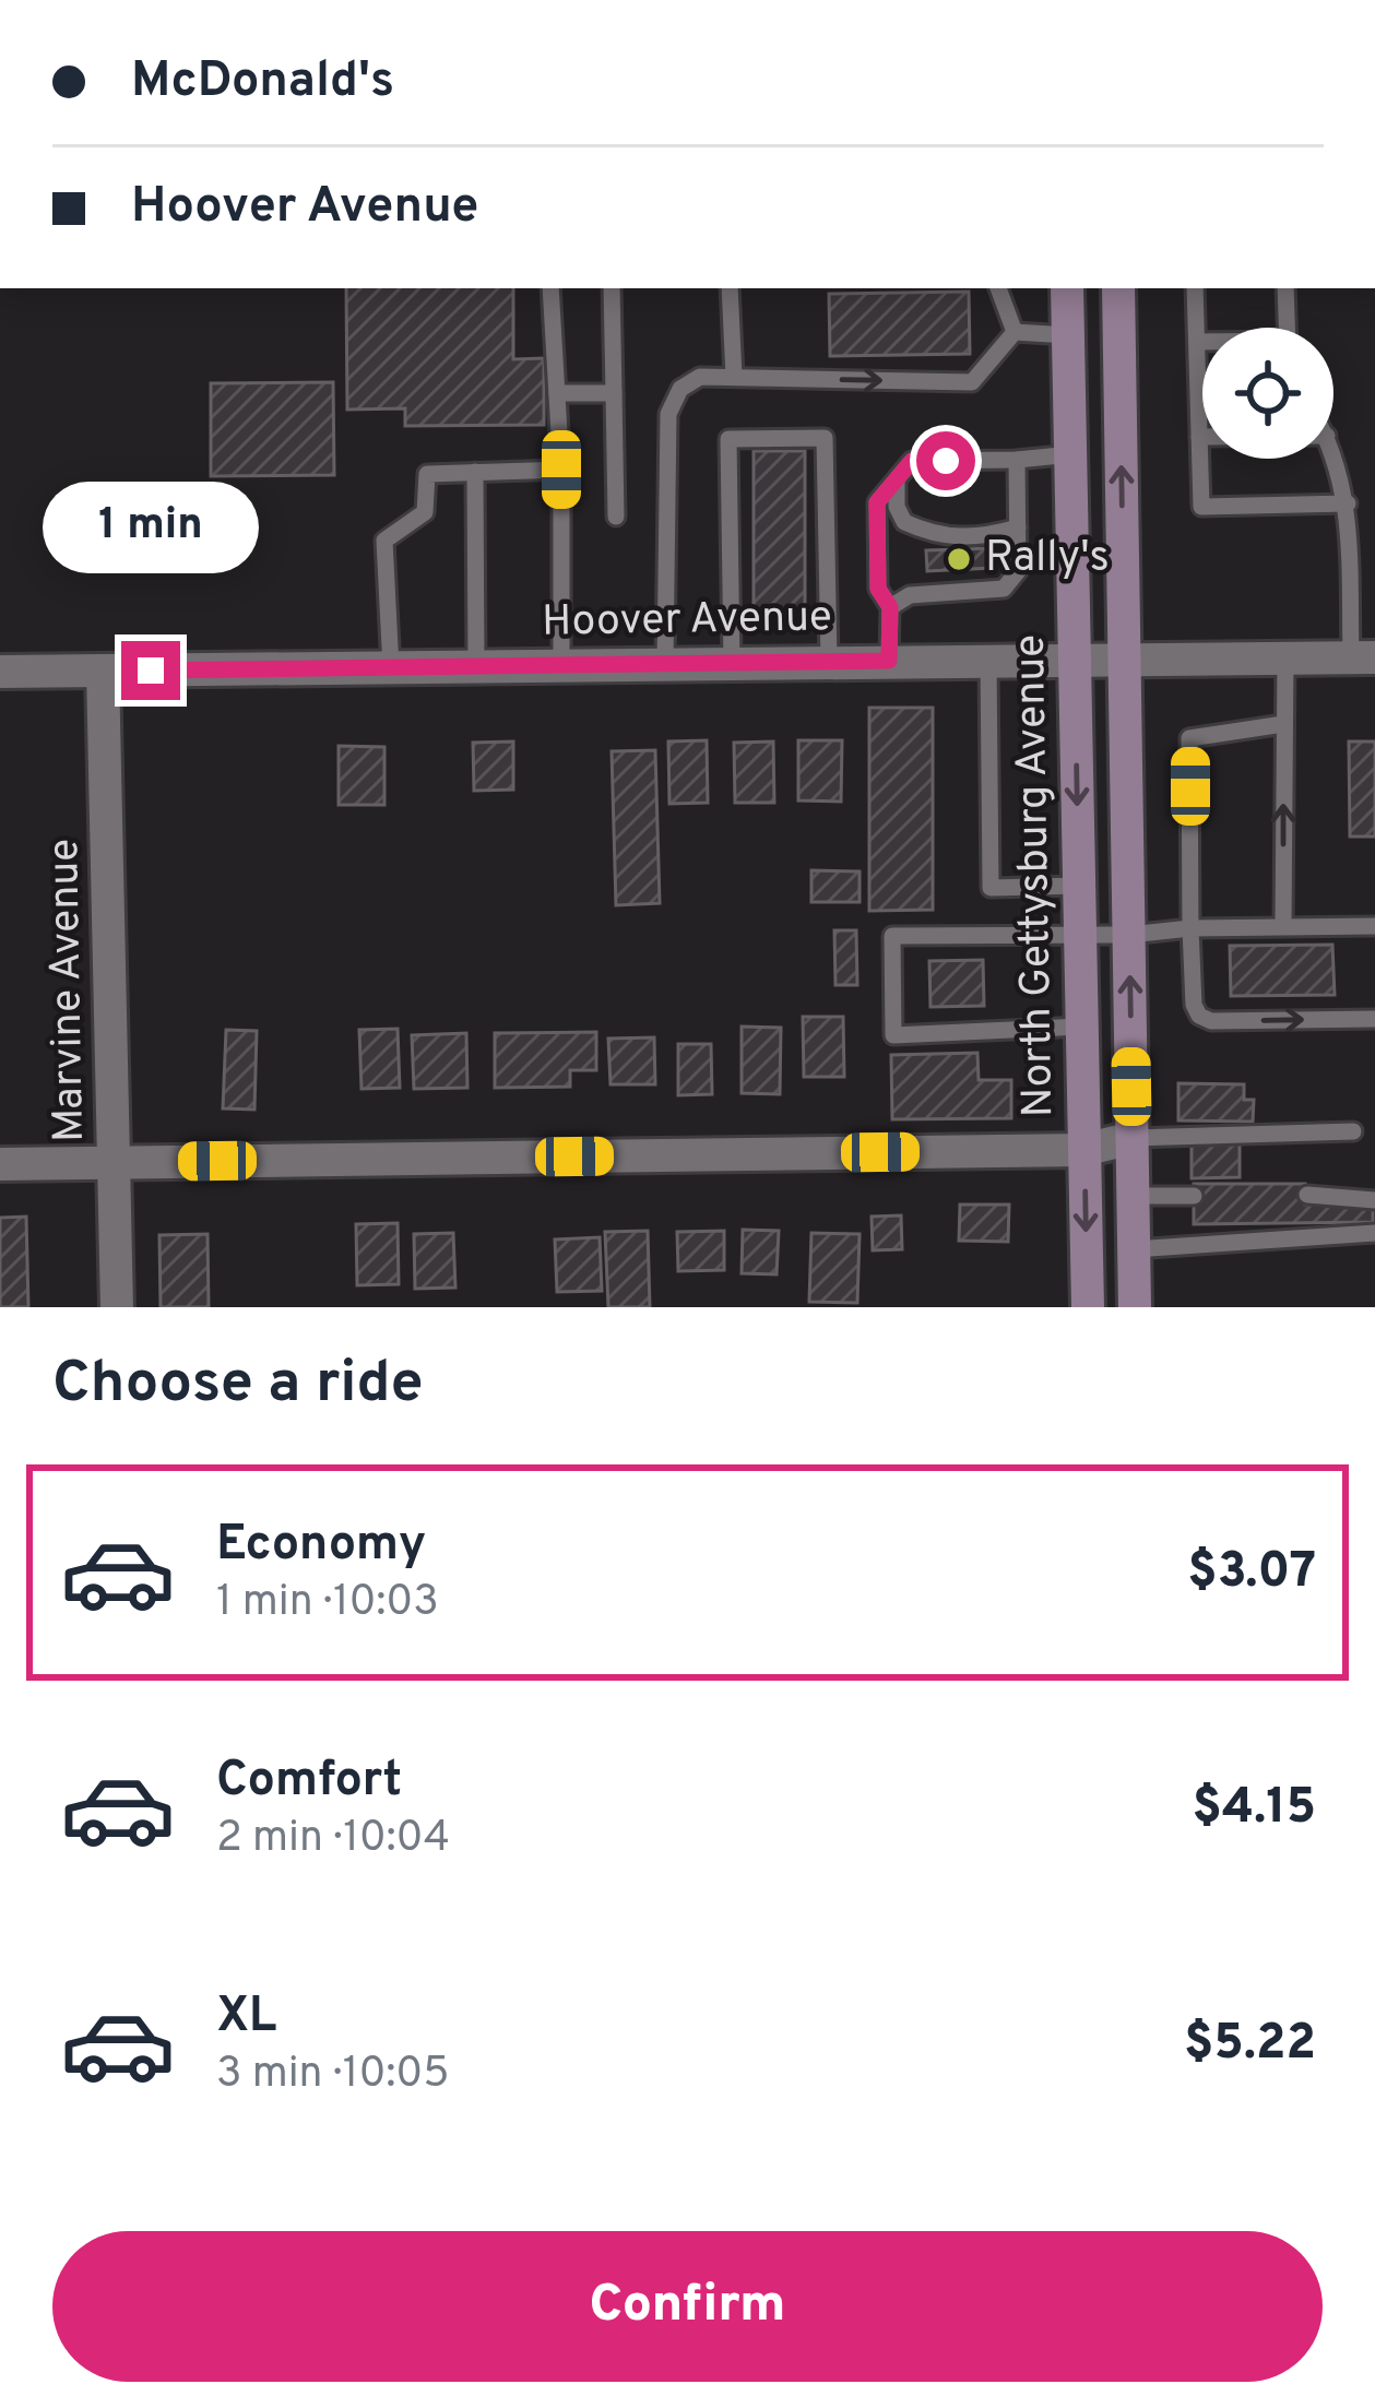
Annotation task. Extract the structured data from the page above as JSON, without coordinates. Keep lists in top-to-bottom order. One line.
{"streets":{"main road":["North Gettysburg Avenue"],"street":["Hoover Avenue","Marvine Avenue"]},"crossings":[["Hoover Avenue","North Gettysburg Avenue"],["Hoover Avenue","Marvine Avenue"]],"places":["Rally's"],"page":{"banner":["McDonald's","Hoover Avenue"],"bubble":"1 min","heading":"Choose a ride","list":[{"name":"Economy","note":"1 min · 10:03","value":"$3.07"},{"name":"Comfort","note":"2 min · 10:04","value":"$4.15"},{"name":"XL","note":"3 min · 10:05","value":"$5.22"}],"buttons":"Confirm"}}
